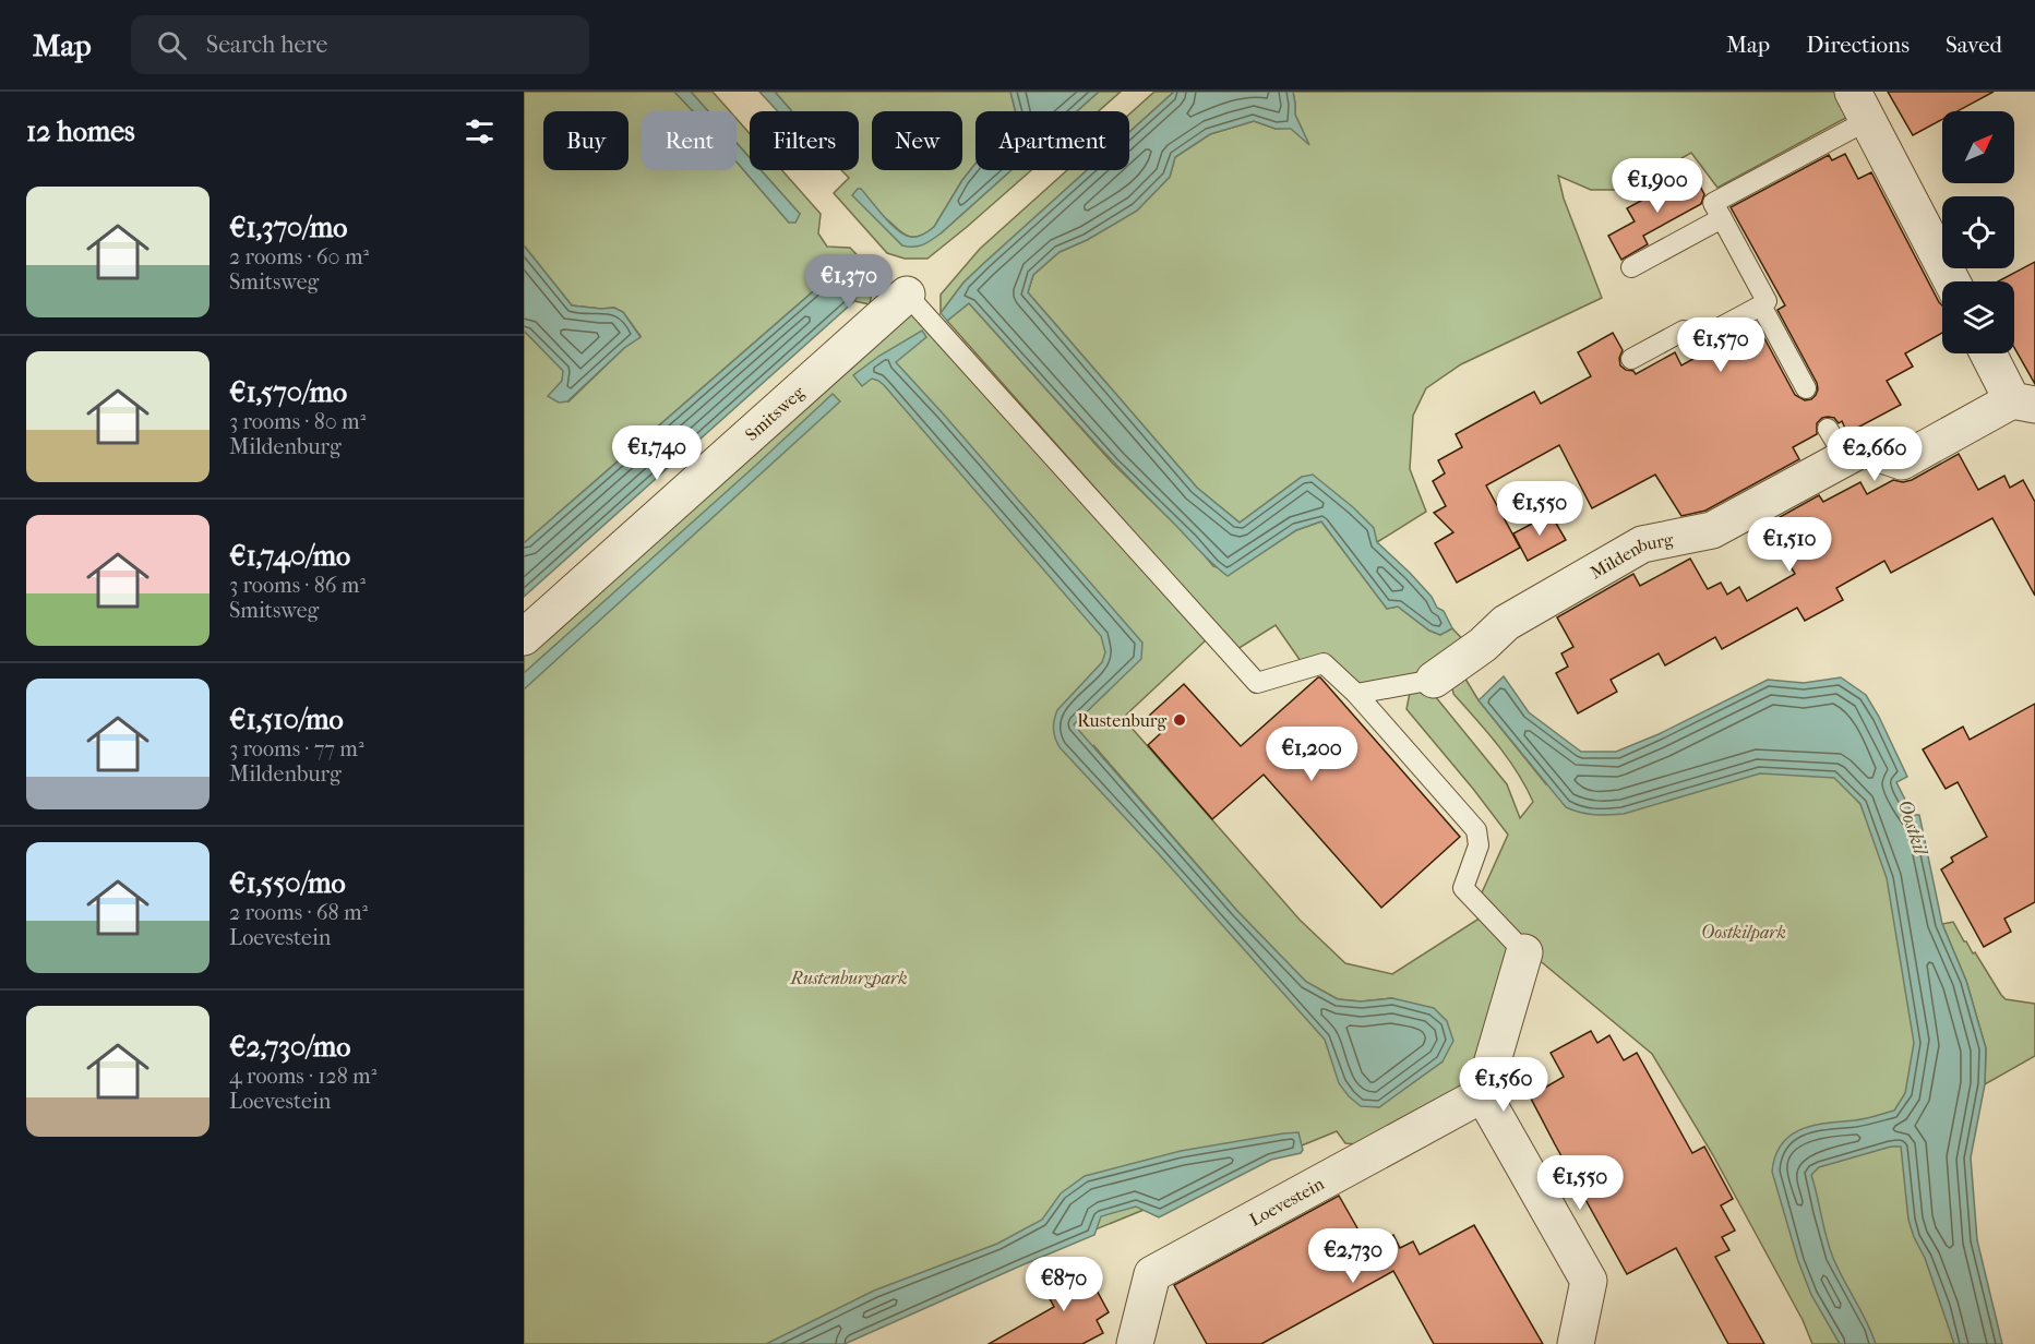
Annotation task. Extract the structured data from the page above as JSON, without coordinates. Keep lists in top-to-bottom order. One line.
{"streets":{"street":["Smitsweg","Mildenburg","Loevestein"]},"water":["Oostkil"],"parks":["Oostkilpark","Rustenburgpark"],"places":["Rustenburg"],"north":"top right","page":{"header":"Map","search":"Search here","nav":["Map","Directions","Saved"],"heading":"12 homes","chip":["Buy","Rent","Filters","New","Apartment"],"price":["€1,900","€1,370","€1,570","€1,740","€2,660","€1,550","€1,510","€1,200","€1,560","€1,550","€2,730","€870"],"list":[{"name":"€1,370/mo","note":"2 rooms · 60 m² · Smitsweg"},{"name":"€1,570/mo","note":"3 rooms · 80 m² · Mildenburg"},{"name":"€1,740/mo","note":"3 rooms · 86 m² · Smitsweg"},{"name":"€1,510/mo","note":"3 rooms · 77 m² · Mildenburg"},{"name":"€1,550/mo","note":"2 rooms · 68 m² · Loevestein"},{"name":"€2,730/mo","note":"4 rooms · 128 m² · Loevestein"}]}}
